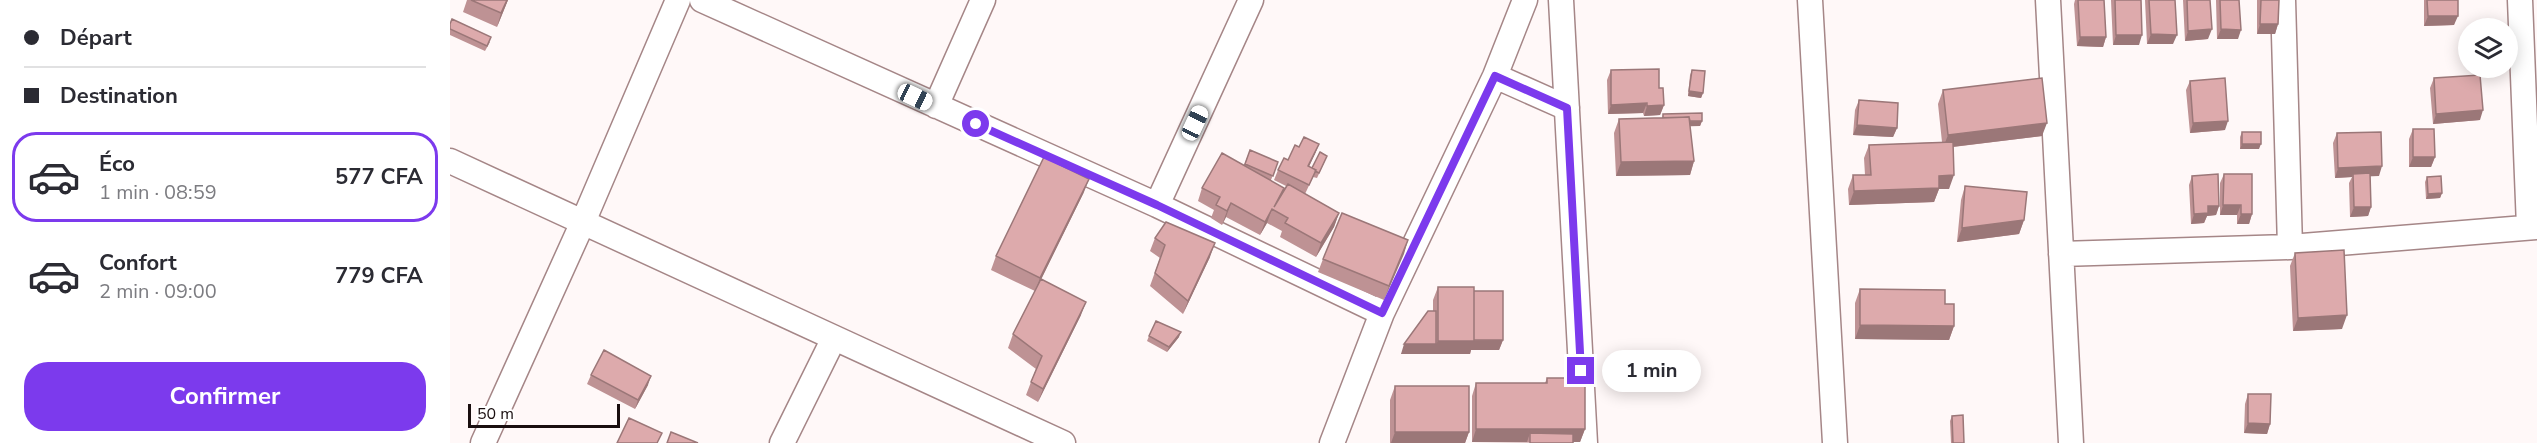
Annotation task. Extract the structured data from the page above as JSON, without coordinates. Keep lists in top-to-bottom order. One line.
{"scale_bar":"50 m","page":{"banner":["Départ","Destination"],"list":[{"name":"Éco","note":"1 min · 08:59","value":"577 CFA"},{"name":"Confort","note":"2 min · 09:00","value":"779 CFA"}],"buttons":"Confirmer","bubble":"1 min","scale":"50 m"}}
